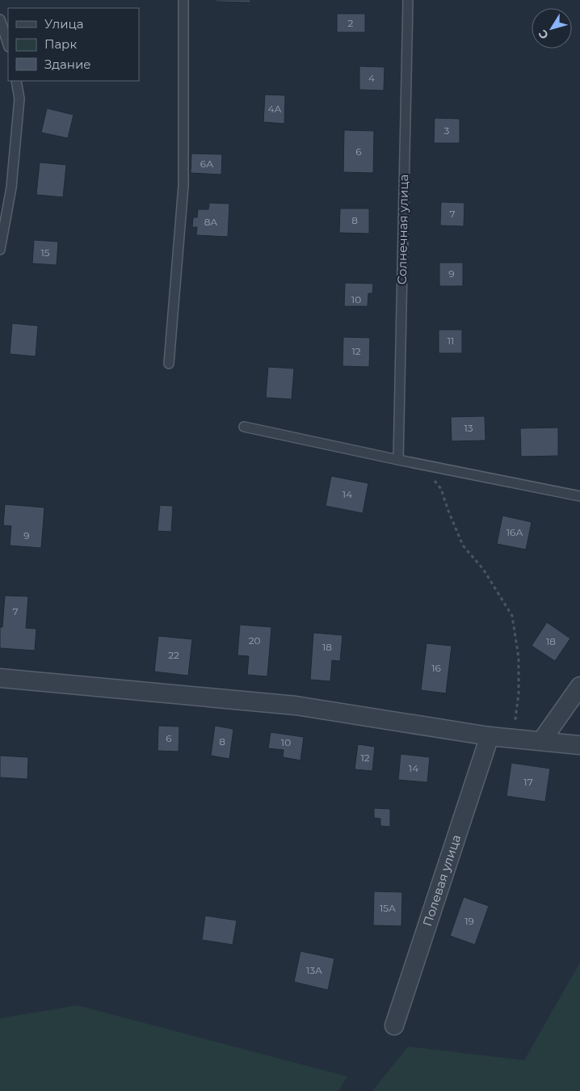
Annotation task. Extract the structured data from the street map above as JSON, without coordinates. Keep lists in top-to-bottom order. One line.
{"streets":{"street":["Полевая улица"],"lane":["Солнечная улица"]},"house_numbers":["2","4","4А","3","6","6А","7","8","8А","15","9","10","11","12","13","14","16А","9","7","20","18","18","22","16","6","8","10","12","14","17","15А","19","13А"],"legend":["Улица","Парк","Здание"],"north":"bottom left"}
